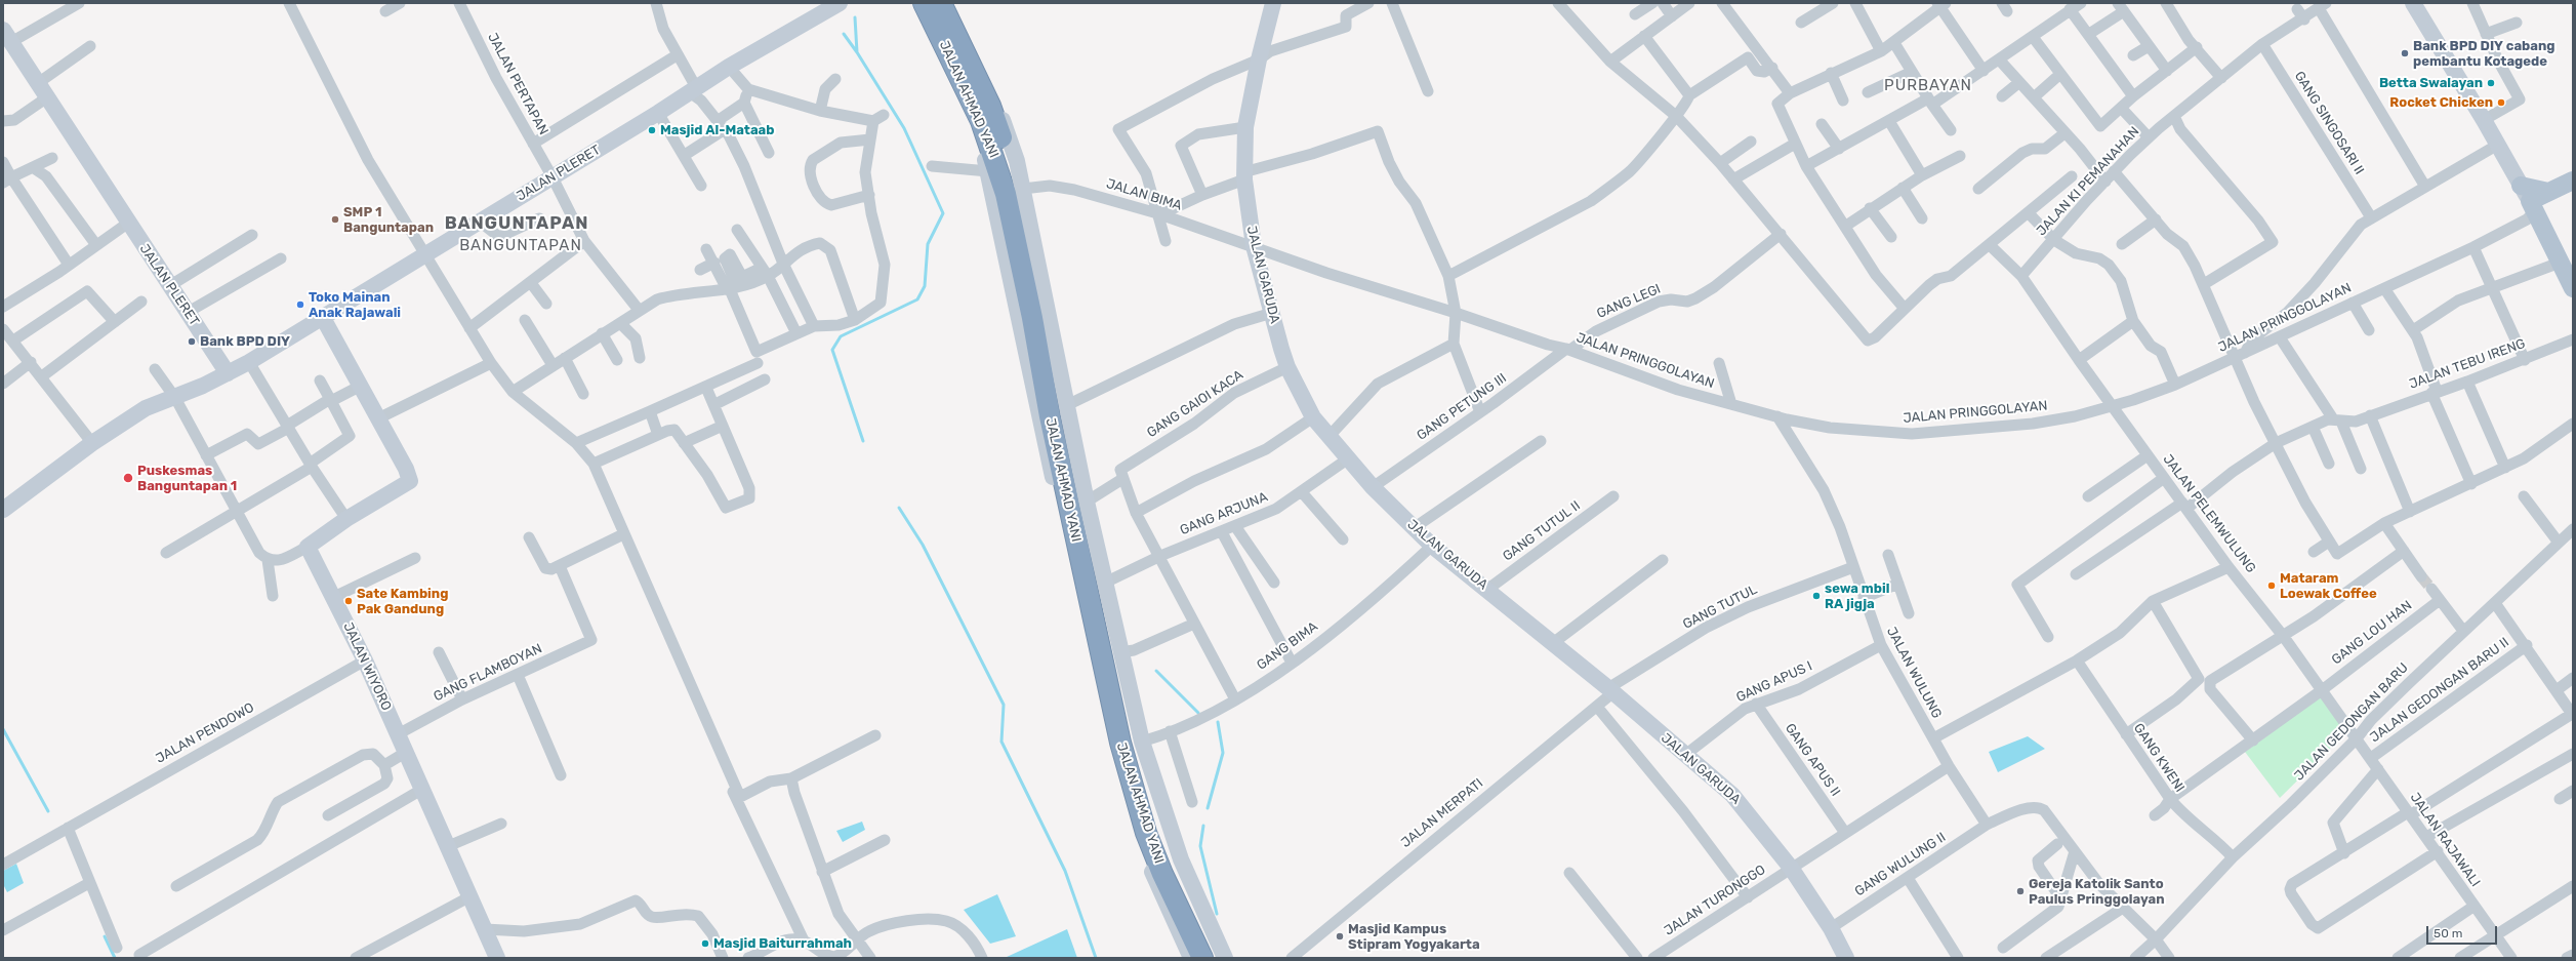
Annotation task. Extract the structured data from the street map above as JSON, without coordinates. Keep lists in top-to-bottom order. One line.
{"streets":{"highway":["JALAN AHMAD YANI"],"street":["JALAN PERTAPAN","GANG SINGOSARI II","JALAN PLERET","JALAN KI PEMANAHAN","JALAN BIMA","JALAN GARUDA","GANG LEGI","JALAN PRINGGOLAYAN","JALAN TEBU IRENG","GANG GAIOI KACA","GANG PETUNG III","GANG ARJUNA","JALAN PELEMWULUNG","GANG TUTUL II","GANG TUTUL","GANG LOU HAN","GANG BIMA","JALAN WIYORO","GANG FLAMBOYAN","JALAN WULUNG","GANG APUS I","JALAN GEDONGAN BARU II","JALAN GEDONGAN BARU","JALAN PENDOWO","GANG KWENI","GANG APUS II","JALAN MERPATI","JALAN RAJAWALI","GANG WULUNG II","JALAN TURONGGO"]},"crossings":[["JALAN PERTAPAN","JALAN PLERET"],["GANG SINGOSARI II","JALAN KI PEMANAHAN"],["JALAN BIMA","JALAN GARUDA"],["JALAN BIMA","JALAN PRINGGOLAYAN"],["JALAN GARUDA","JALAN PRINGGOLAYAN"],["JALAN GARUDA","GANG GAIOI KACA"],["JALAN GARUDA","GANG PETUNG III"],["JALAN GARUDA","GANG ARJUNA"],["JALAN GARUDA","GANG TUTUL II"],["JALAN GARUDA","GANG TUTUL"],["JALAN GARUDA","GANG BIMA"],["JALAN GARUDA","GANG APUS I"],["JALAN GARUDA","JALAN MERPATI"],["JALAN GARUDA","GANG WULUNG II"],["JALAN GARUDA","JALAN TURONGGO"],["GANG LEGI","JALAN PRINGGOLAYAN"],["GANG LEGI","GANG PETUNG III"],["JALAN PRINGGOLAYAN","GANG PETUNG III"],["JALAN PRINGGOLAYAN","JALAN PELEMWULUNG"],["JALAN PRINGGOLAYAN","JALAN WULUNG"],["JALAN TEBU IRENG","JALAN PELEMWULUNG"],["JALAN PELEMWULUNG","GANG LOU HAN"],["JALAN PELEMWULUNG","JALAN GEDONGAN BARU"],["JALAN PELEMWULUNG","JALAN RAJAWALI"],["GANG TUTUL","JALAN WULUNG"],["GANG TUTUL","JALAN MERPATI"],["GANG LOU HAN","GANG KWENI"],["JALAN WIYORO","GANG FLAMBOYAN"],["JALAN WIYORO","JALAN PENDOWO"],["JALAN WULUNG","GANG APUS I"],["JALAN WULUNG","GANG WULUNG II"],["GANG APUS I","GANG APUS II"],["JALAN GEDONGAN BARU II","JALAN RAJAWALI"],["JALAN GEDONGAN BARU","GANG KWENI"],["JALAN GEDONGAN BARU","JALAN RAJAWALI"]],"districts":["PURBAYAN","BANGUNTAPAN","BANGUNTAPAN"],"places":["Bank BPD DIY cabang pembantu Kotagede","Betta Swalayan","Rocket Chicken","Masjid Al-Mataab","SMP 1 Banguntapan","Toko Mainan Anak Rajawali","Bank BPD DIY","Puskesmas Banguntapan 1","Mataram Loewak Coffee","sewa mbil RA jigja","Sate Kambing Pak Gandung","Gereja Katolik Santo Paulus Pringgolayan","Masjid Kampus Stipram Yogyakarta","Masjid Baiturrahmah"],"scale_bar":"50 m"}
